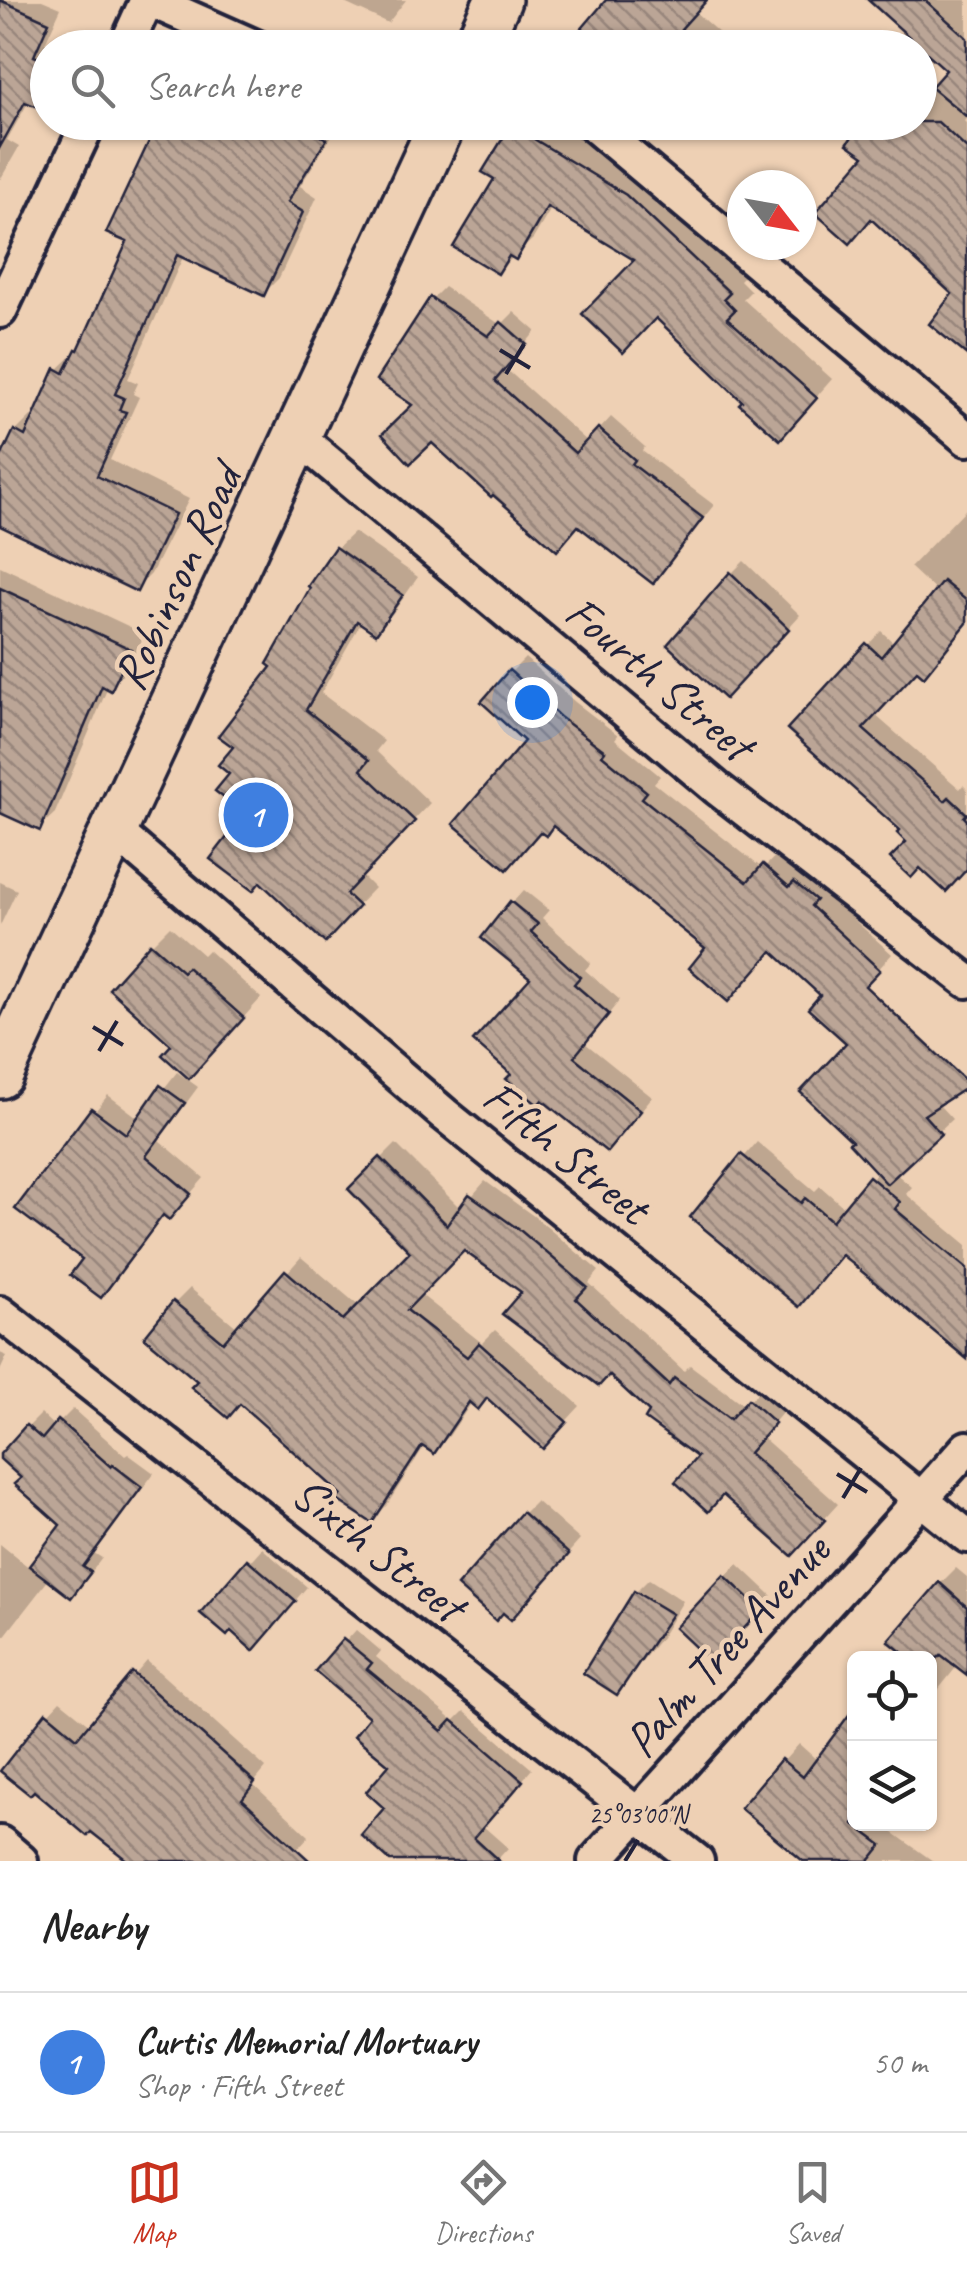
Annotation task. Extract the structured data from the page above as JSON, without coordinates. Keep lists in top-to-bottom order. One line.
{"streets":{"main road":["Robinson Road"],"street":["Fourth Street","Fifth Street","Sixth Street","Palm Tree Avenue"]},"crossings":[["Robinson Road","Fourth Street"],["Robinson Road","Fifth Street"],["Fifth Street","Palm Tree Avenue"],["Sixth Street","Palm Tree Avenue"]],"north":"bottom right","page":{"search":"Search here","pins":"1","heading":"Nearby","list":[{"mark":"1","name":"Curtis Memorial Mortuary","note":"Shop · Fifth Street","value":"50 m"}],"nav":["Map","Directions","Saved"]},"coordinates":["25°03'00\"N"]}
